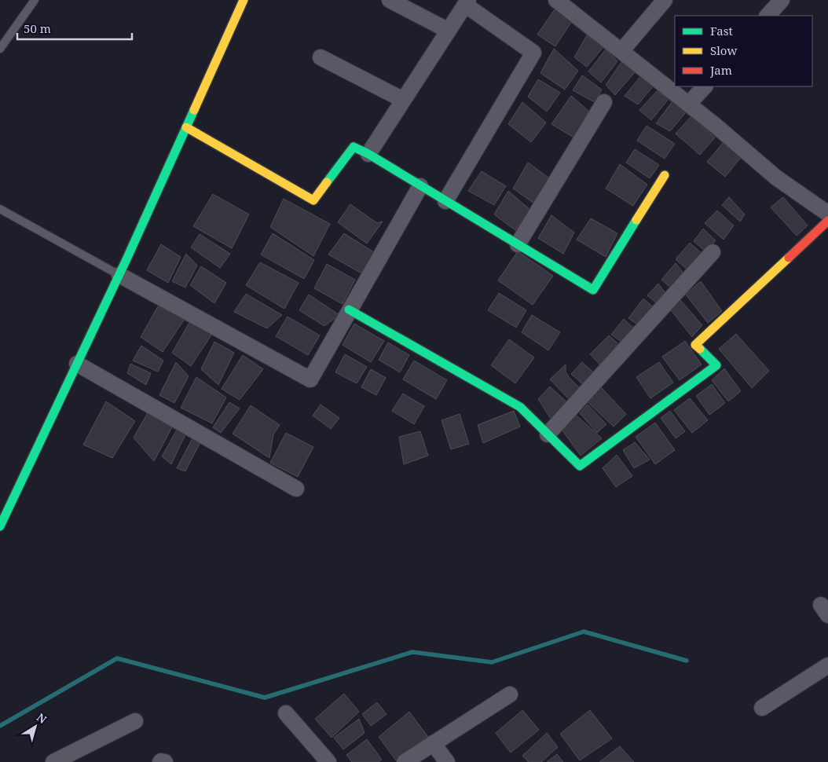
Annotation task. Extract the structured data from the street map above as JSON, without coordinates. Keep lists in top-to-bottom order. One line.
{"legend":["Fast","Slow","Jam"],"scale_bar":"50 m","north":"top right"}
